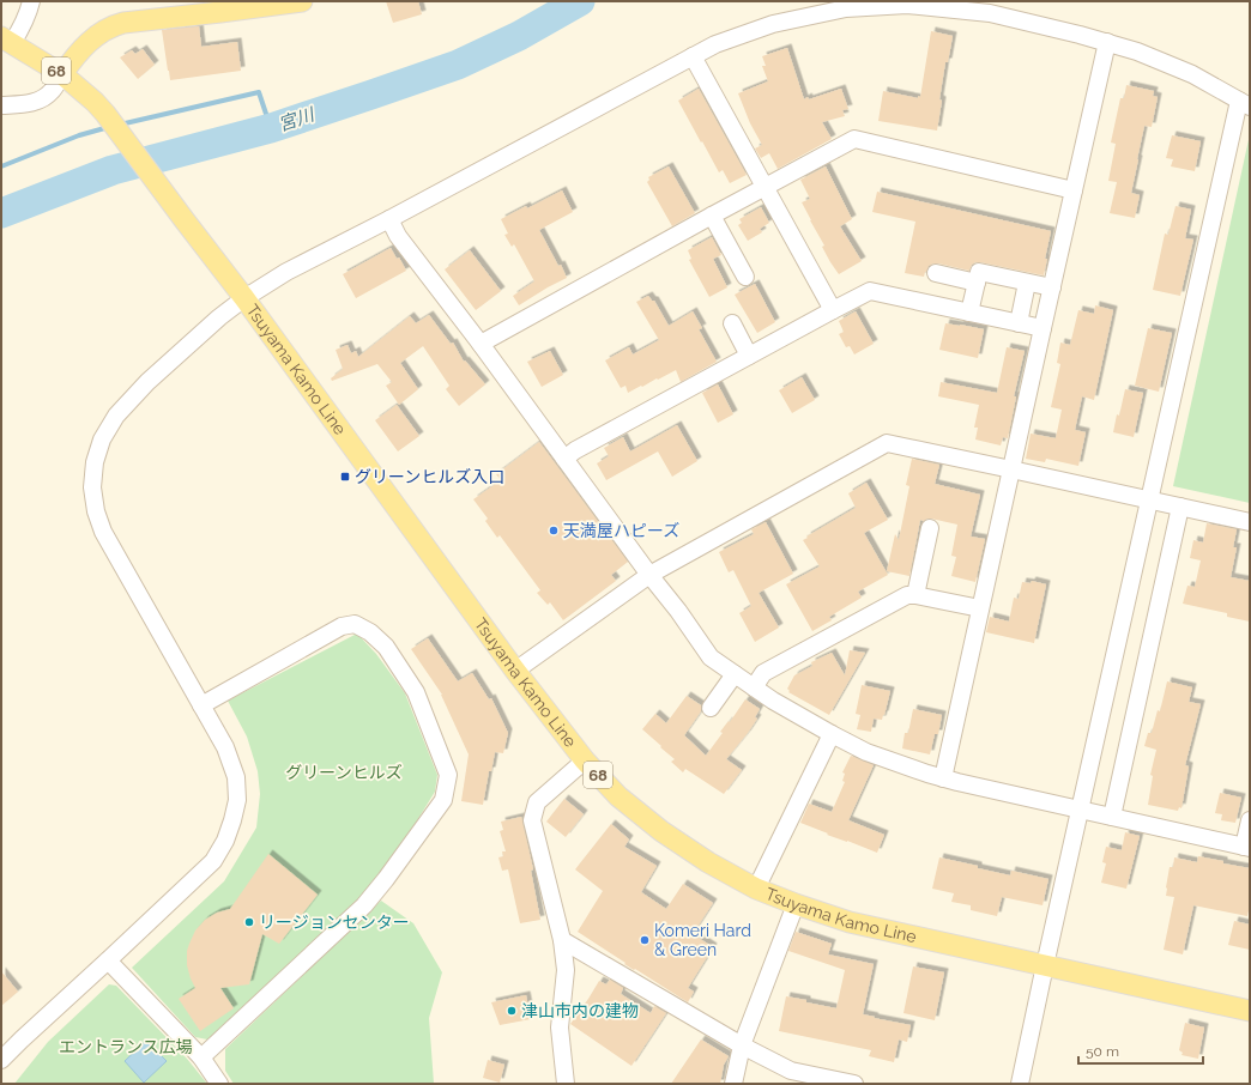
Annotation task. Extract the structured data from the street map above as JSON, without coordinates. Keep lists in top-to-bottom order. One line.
{"streets":{"main road":["68","Tsuyama Kamo Line"]},"crossings":[["68","Tsuyama Kamo Line"]],"water":["宮川"],"parks":["グリーンヒルズ","エントランス広場"],"places":{"transit":["グリーンヒルズ入口"],"other":["天満屋ハピーズ","リージョンセンター","Komeri Hard & Green","津山市内の建物"]},"scale_bar":"50 m"}
